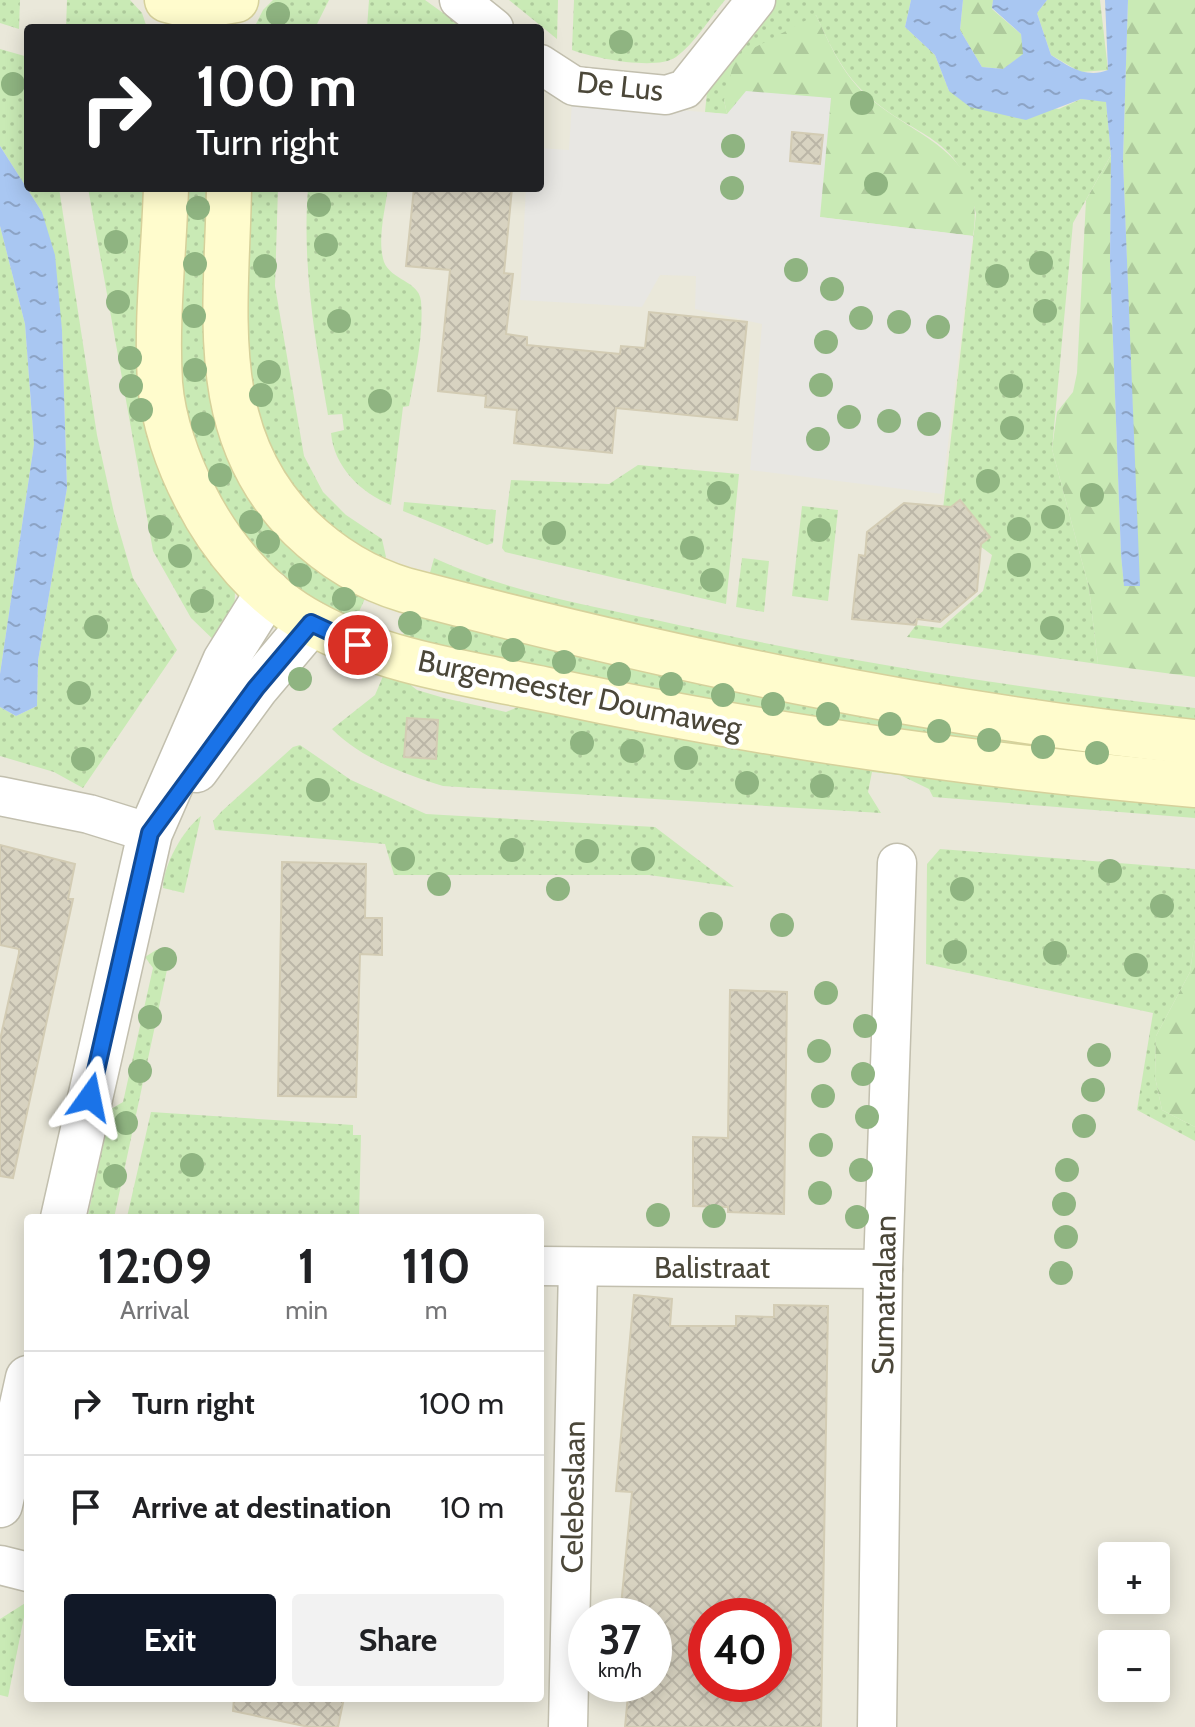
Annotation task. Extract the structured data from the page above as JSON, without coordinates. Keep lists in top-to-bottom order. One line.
{"streets":{"main road":["Burgemeester Doumaweg"],"street":["De Lus","Balistraat","Sumatralaan","Celebeslaan"]},"crossings":[["Balistraat","Sumatralaan"],["Balistraat","Celebeslaan"]],"page":{"turn":["100 m","Turn right"],"eta":["12:09","Arrival","1","min","110","m"],"list":[{"name":"Turn right","value":"100 m"},{"name":"Arrive at destination","value":"10 m"}],"map_buttons":["+","−"],"buttons":["Exit","Share"],"speed":"37 km/h","limit":"40"}}
